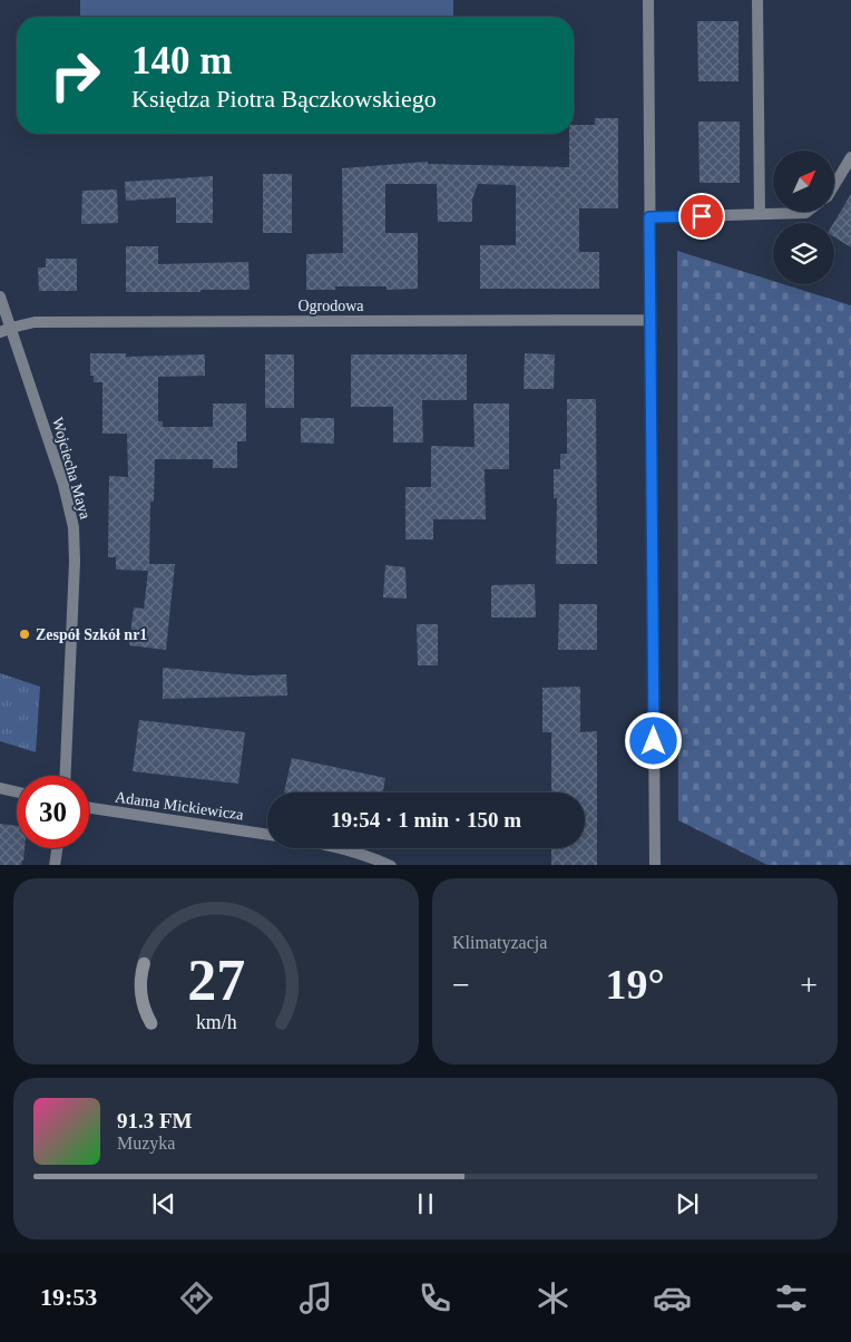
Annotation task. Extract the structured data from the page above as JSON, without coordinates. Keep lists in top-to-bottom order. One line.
{"streets":{"street":["Ogrodowa","Wojciecha Maya","Adama Mickiewicza"]},"crossings":[["Ogrodowa","Wojciecha Maya"]],"places":["Zespół Szkół nr1"],"north":"top right","page":{"turn":["140 m","Księdza Piotra Bączkowskiego"],"limit":"30","trip":"19:54 · 1 min · 150 m","tile":"Klimatyzacja","heat":["−","19°","+"],"song":["91.3 FM","Muzyka"],"tabs":"19:53","gauge":["27","km/h"]}}
